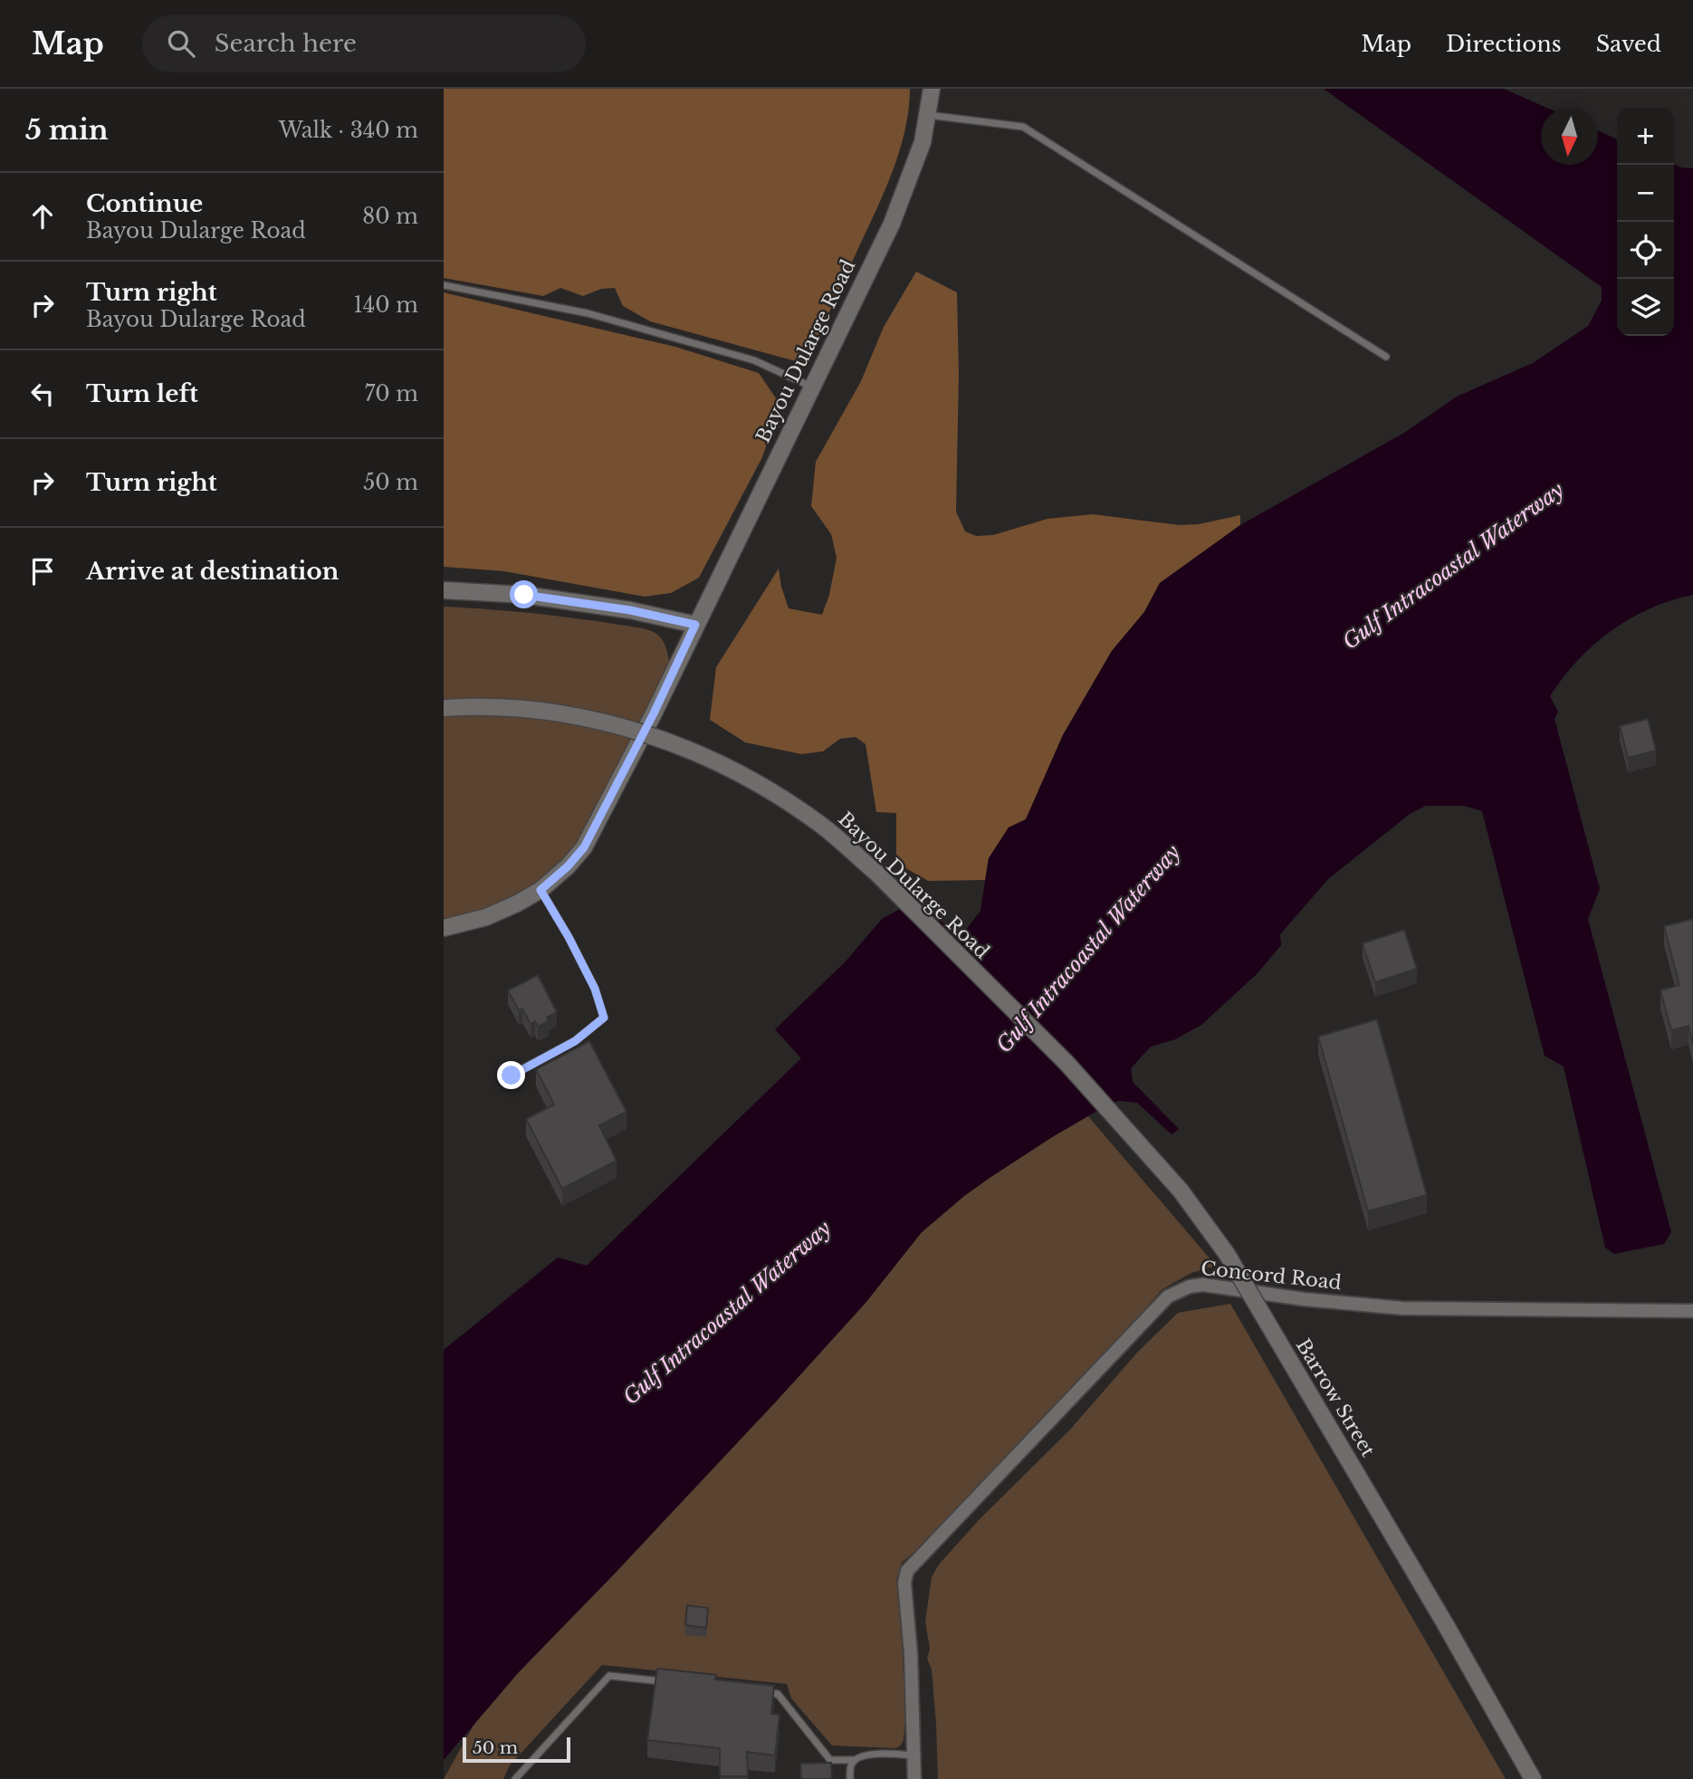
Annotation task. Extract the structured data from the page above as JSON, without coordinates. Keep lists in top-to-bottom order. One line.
{"streets":{"main road":["Bayou Dularge Road","Barrow Street"],"street":["Concord Road"]},"crossings":[["Bayou Dularge Road","Barrow Street"]],"water":["Gulf Intracoastal Waterway"],"scale_bar":"50 m","north":"bottom","page":{"header":"Map","search":"Search here","nav":["Map","Directions","Saved"],"heading":["5 min","Walk · 340 m"],"map_buttons":["+","−"],"list":[["Continue","Bayou Dularge Road","80 m"],["Turn right","Bayou Dularge Road","140 m"],["Turn left","70 m"],["Turn right","50 m"],"Arrive at destination"],"scale":"50 m"}}
